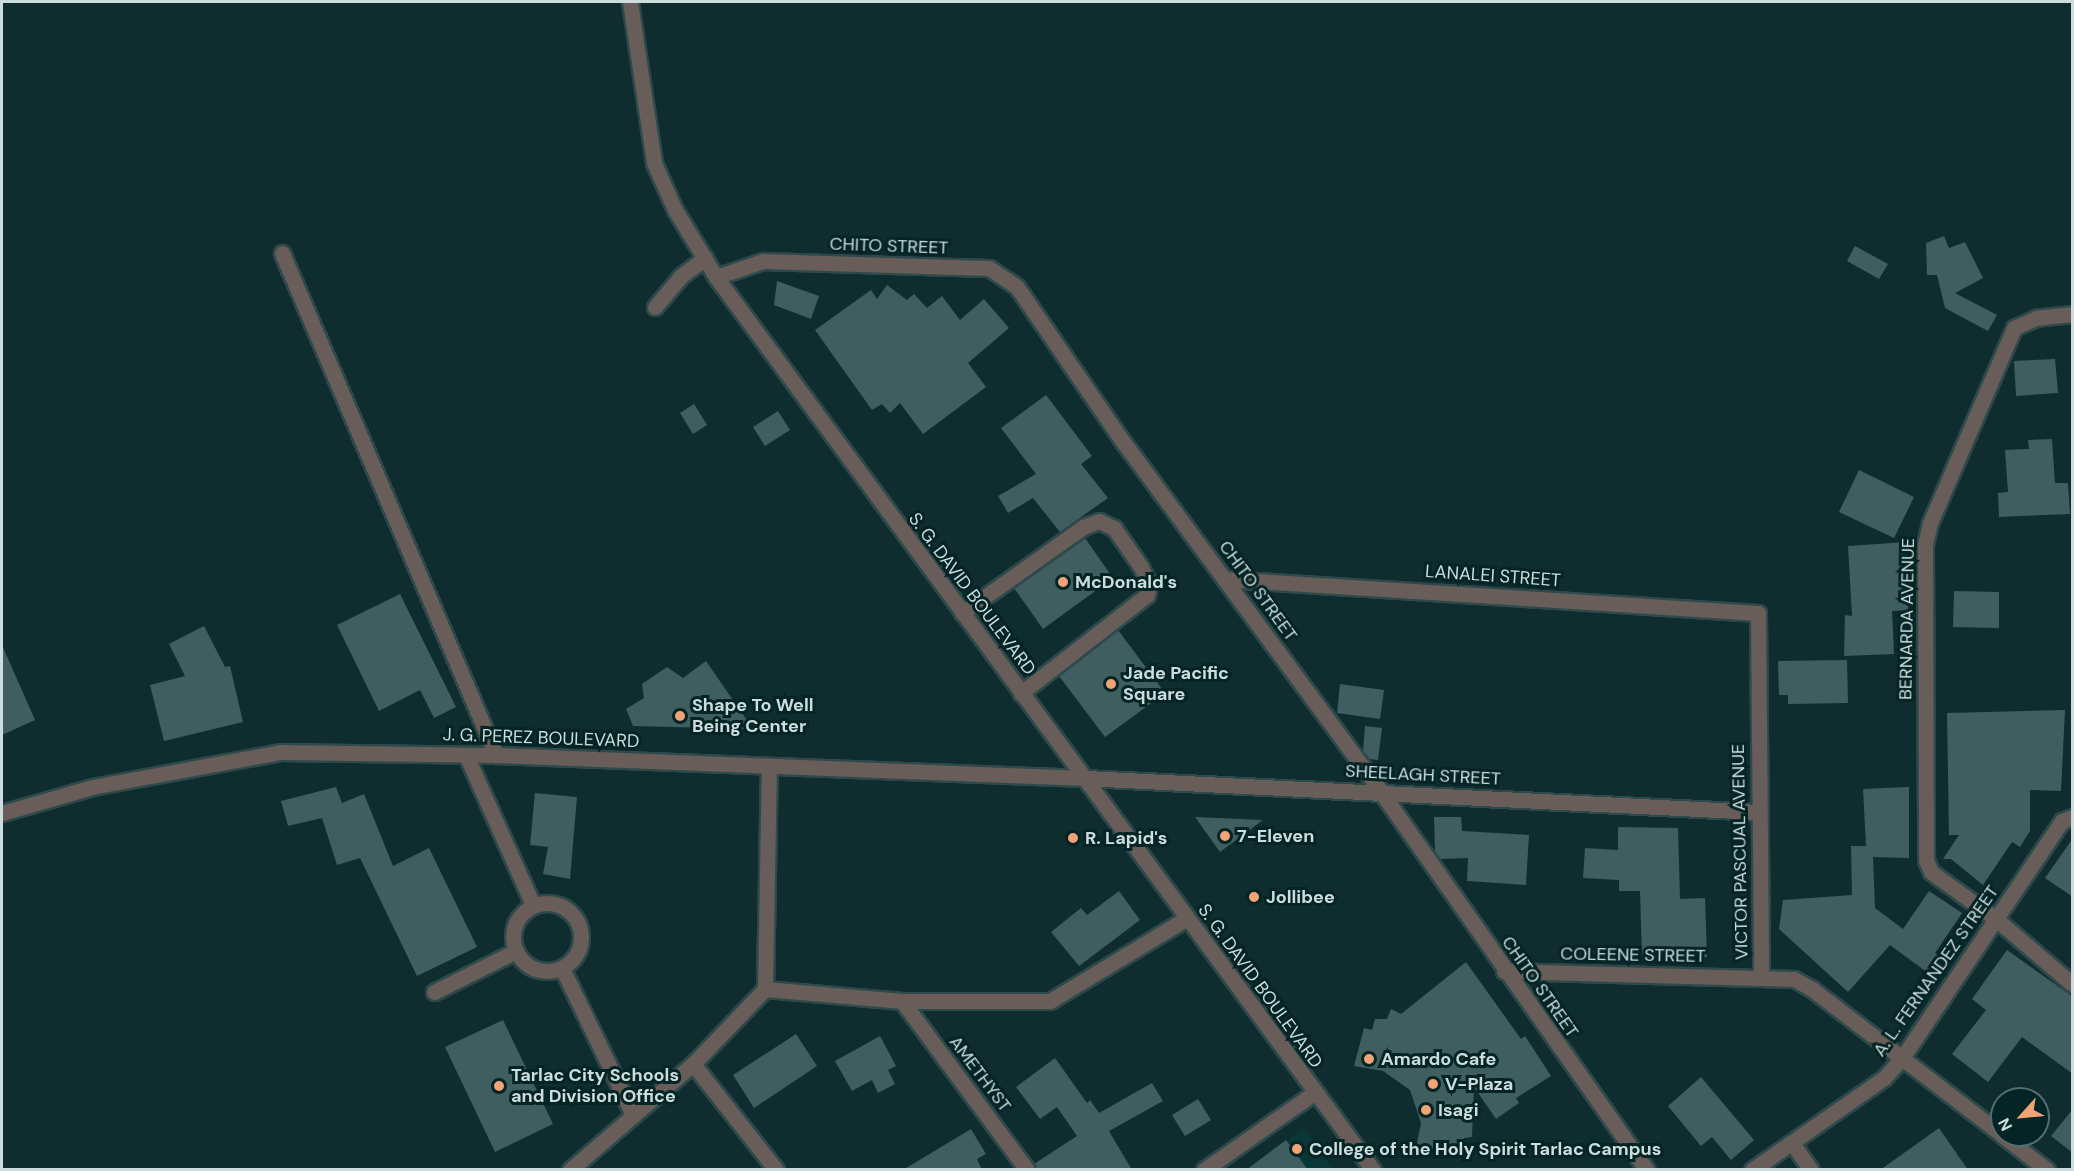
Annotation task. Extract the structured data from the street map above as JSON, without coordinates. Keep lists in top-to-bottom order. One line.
{"streets":{"street":["CHITO STREET","LANALEI STREET","S. G. DAVID BOULEVARD","BERNARDA AVENUE","J. G. PEREZ BOULEVARD","SHEELAGH STREET","VICTOR PASCUAL AVENUE","COLEENE STREET","A. L. FERNANDEZ STREET","AMETHYST"]},"crossings":[["CHITO STREET","LANALEI STREET"],["CHITO STREET","S. G. DAVID BOULEVARD"],["CHITO STREET","SHEELAGH STREET"],["CHITO STREET","COLEENE STREET"],["LANALEI STREET","VICTOR PASCUAL AVENUE"],["S. G. DAVID BOULEVARD","J. G. PEREZ BOULEVARD"],["S. G. DAVID BOULEVARD","SHEELAGH STREET"],["BERNARDA AVENUE","A. L. FERNANDEZ STREET"],["J. G. PEREZ BOULEVARD","SHEELAGH STREET"],["SHEELAGH STREET","VICTOR PASCUAL AVENUE"],["VICTOR PASCUAL AVENUE","COLEENE STREET"],["VICTOR PASCUAL AVENUE","A. L. FERNANDEZ STREET"]],"places":["McDonald's","Jade Pacific Square","Shape To Well Being Center","7-Eleven","R. Lapid's","Jollibee","Amardo Cafe","V-Plaza","Tarlac City Schools and Division Office","Isagi","College of the Holy Spirit Tarlac Campus"],"north":"bottom left"}
